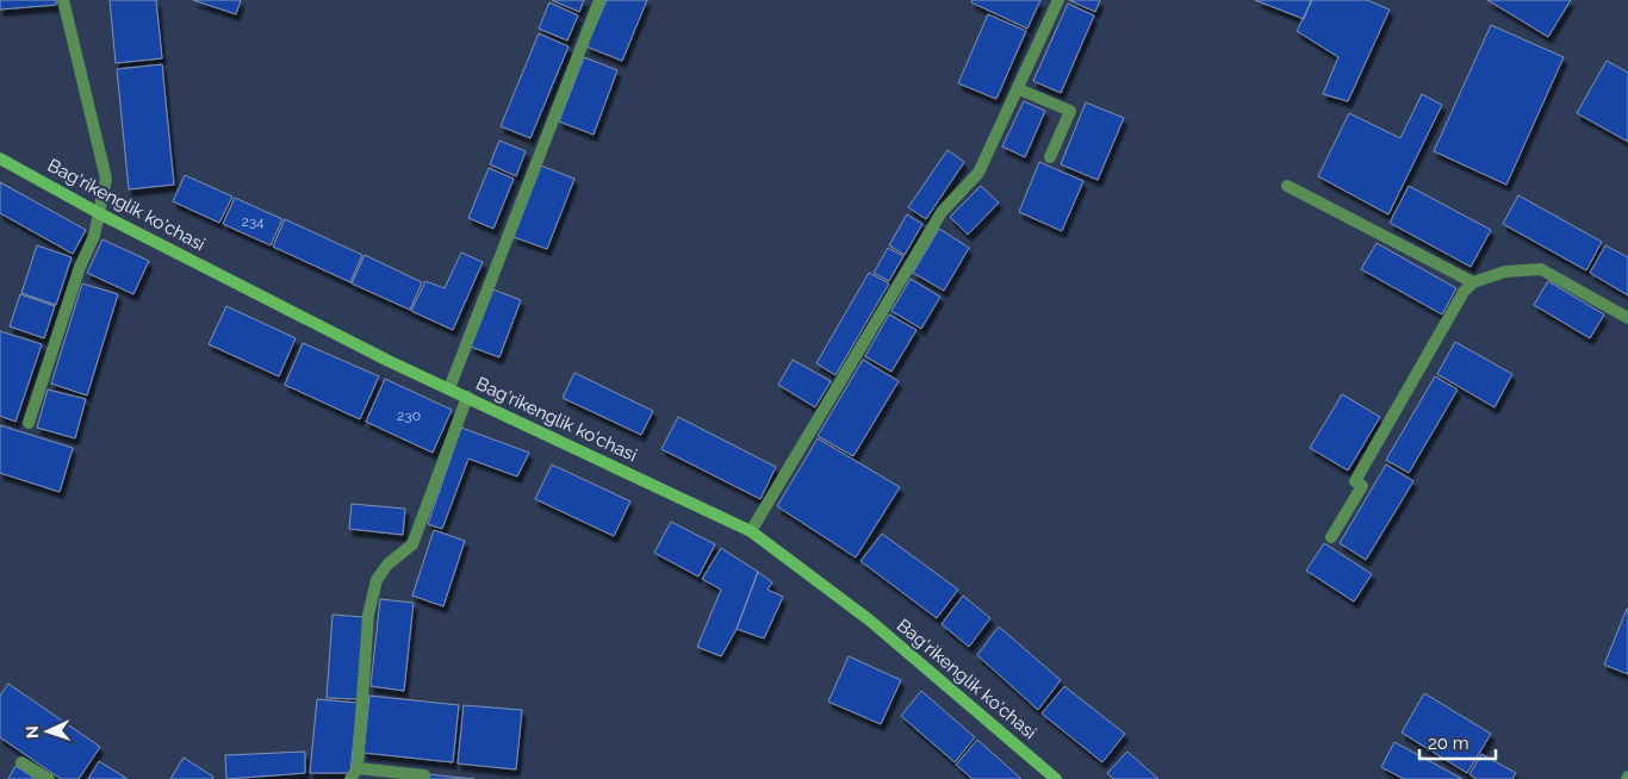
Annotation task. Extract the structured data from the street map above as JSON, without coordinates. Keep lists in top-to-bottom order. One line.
{"streets":{"main road":["Bag'rikenglik ko'chasi"]},"house_numbers":["234","230"],"scale_bar":"20 m","north":"left"}
